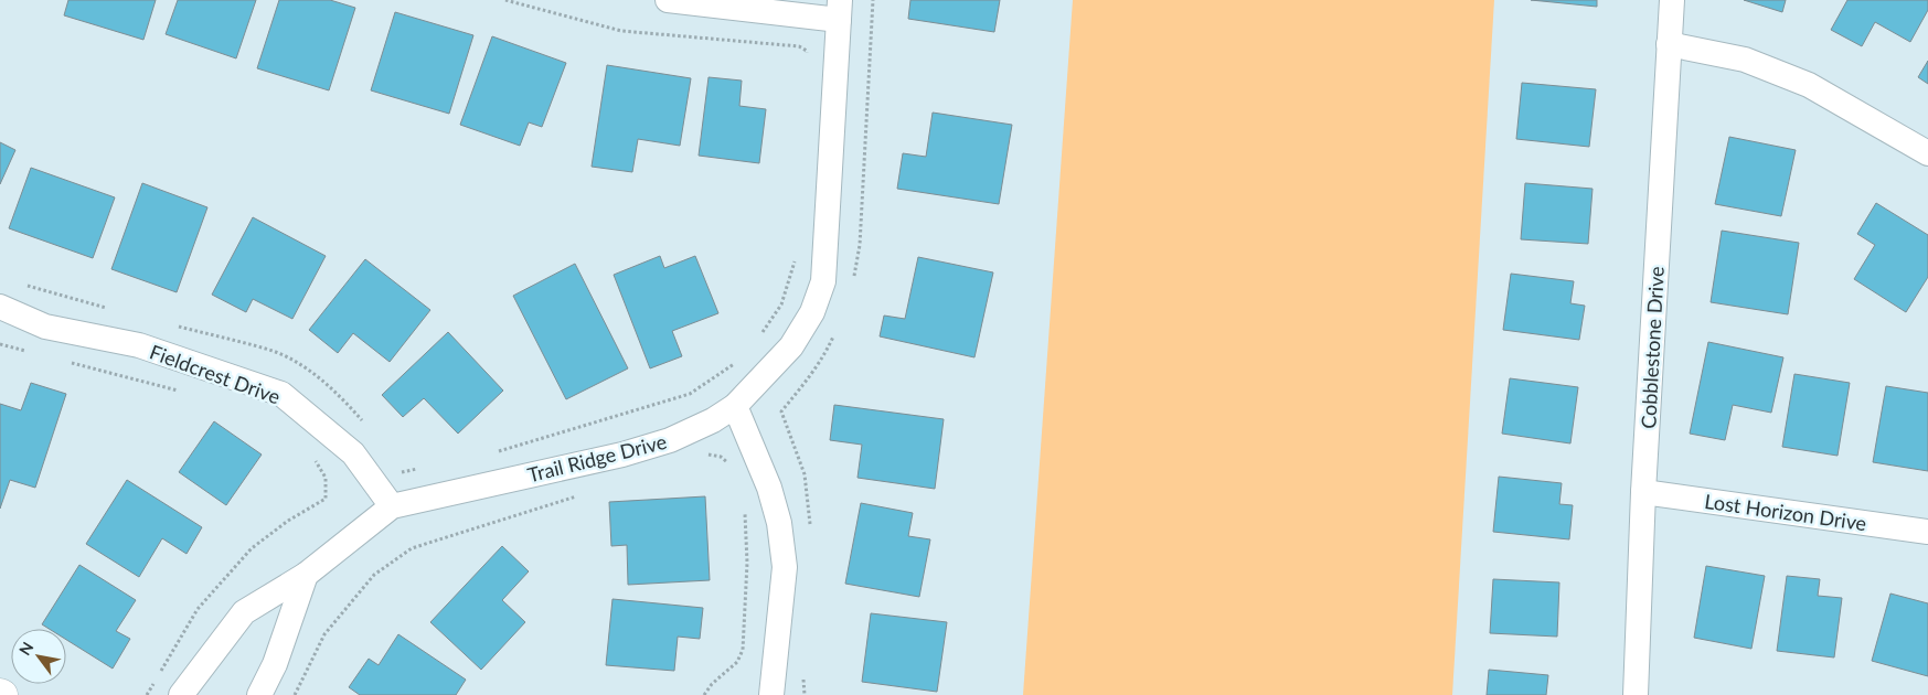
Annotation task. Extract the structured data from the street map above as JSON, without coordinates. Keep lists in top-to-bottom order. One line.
{"streets":{"street":["Cobblestone Drive","Fieldcrest Drive","Trail Ridge Drive","Lost Horizon Drive"]},"crossings":[["Cobblestone Drive","Lost Horizon Drive"],["Fieldcrest Drive","Trail Ridge Drive"]],"north":"top left"}
